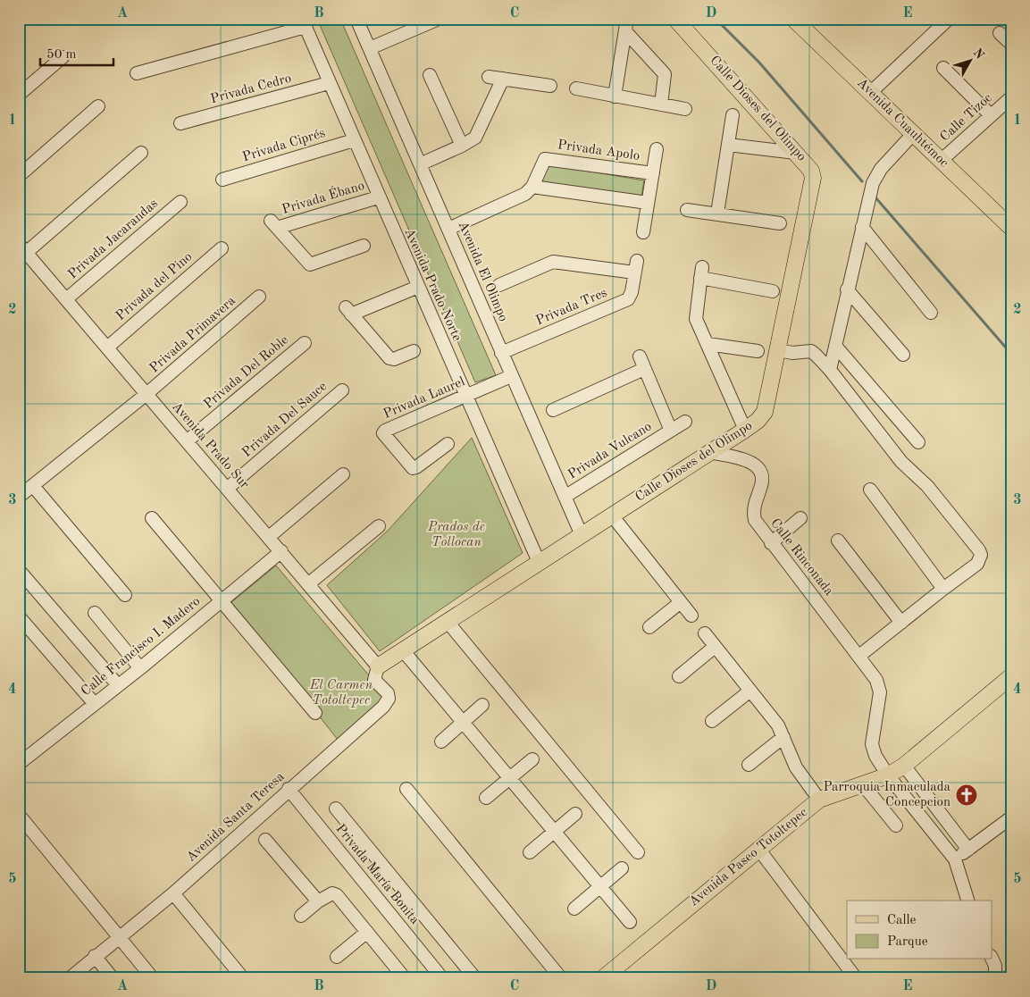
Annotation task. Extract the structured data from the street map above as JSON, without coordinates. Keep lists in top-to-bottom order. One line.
{"streets":{"main road":["Calle Dioses del Olimpo","Avenida Cuauhtémoc","Avenida Paseo Totoltepec"],"street":["Privada Cedro","Calle Tizoc","Privada Ciprés","Privada Apolo","Privada Ébano","Privada Jacarandas","Avenida El Olimpo","Avenida Prado Norte","Privada del Pino","Privada Tres","Privada Primavera","Privada Del Roble","Privada Laurel","Privada Del Sauce","Avenida Prado Sur","Privada Vulcano","Calle Rinconada","Calle Francisco I. Madero","Avenida Santa Teresa","Privada María Bonita"]},"crossings":[["Privada Cedro","Avenida Prado Norte"],["Calle Dioses del Olimpo","Avenida El Olimpo"],["Calle Dioses del Olimpo","Avenida Prado Norte"],["Calle Dioses del Olimpo","Avenida Prado Sur"],["Calle Dioses del Olimpo","Calle Rinconada"],["Calle Dioses del Olimpo","Avenida Santa Teresa"],["Calle Tizoc","Avenida Cuauhtémoc"],["Privada Ciprés","Avenida Prado Norte"],["Privada Ébano","Avenida Prado Norte"],["Privada Jacarandas","Avenida Prado Sur"],["Avenida El Olimpo","Privada Tres"],["Avenida El Olimpo","Privada Laurel"],["Avenida El Olimpo","Privada Vulcano"],["Avenida Prado Norte","Privada Laurel"],["Privada del Pino","Avenida Prado Sur"],["Privada Primavera","Avenida Prado Sur"],["Privada Del Roble","Avenida Prado Sur"],["Privada Del Sauce","Avenida Prado Sur"],["Avenida Prado Sur","Calle Francisco I. Madero"],["Avenida Prado Sur","Avenida Santa Teresa"],["Calle Rinconada","Avenida Paseo Totoltepec"],["Avenida Santa Teresa","Privada María Bonita"]],"parks":["Prados de Tollocan","El Carmen Totoltepec"],"places":{"church":["Parroquia Inmaculada Concepcion"]},"legend":["Calle","Parque"],"scale_bar":"50 m","north":"top right","grid":{"columns":["A","B","C","D","E"],"rows":["1","2","3","4","5"]}}
